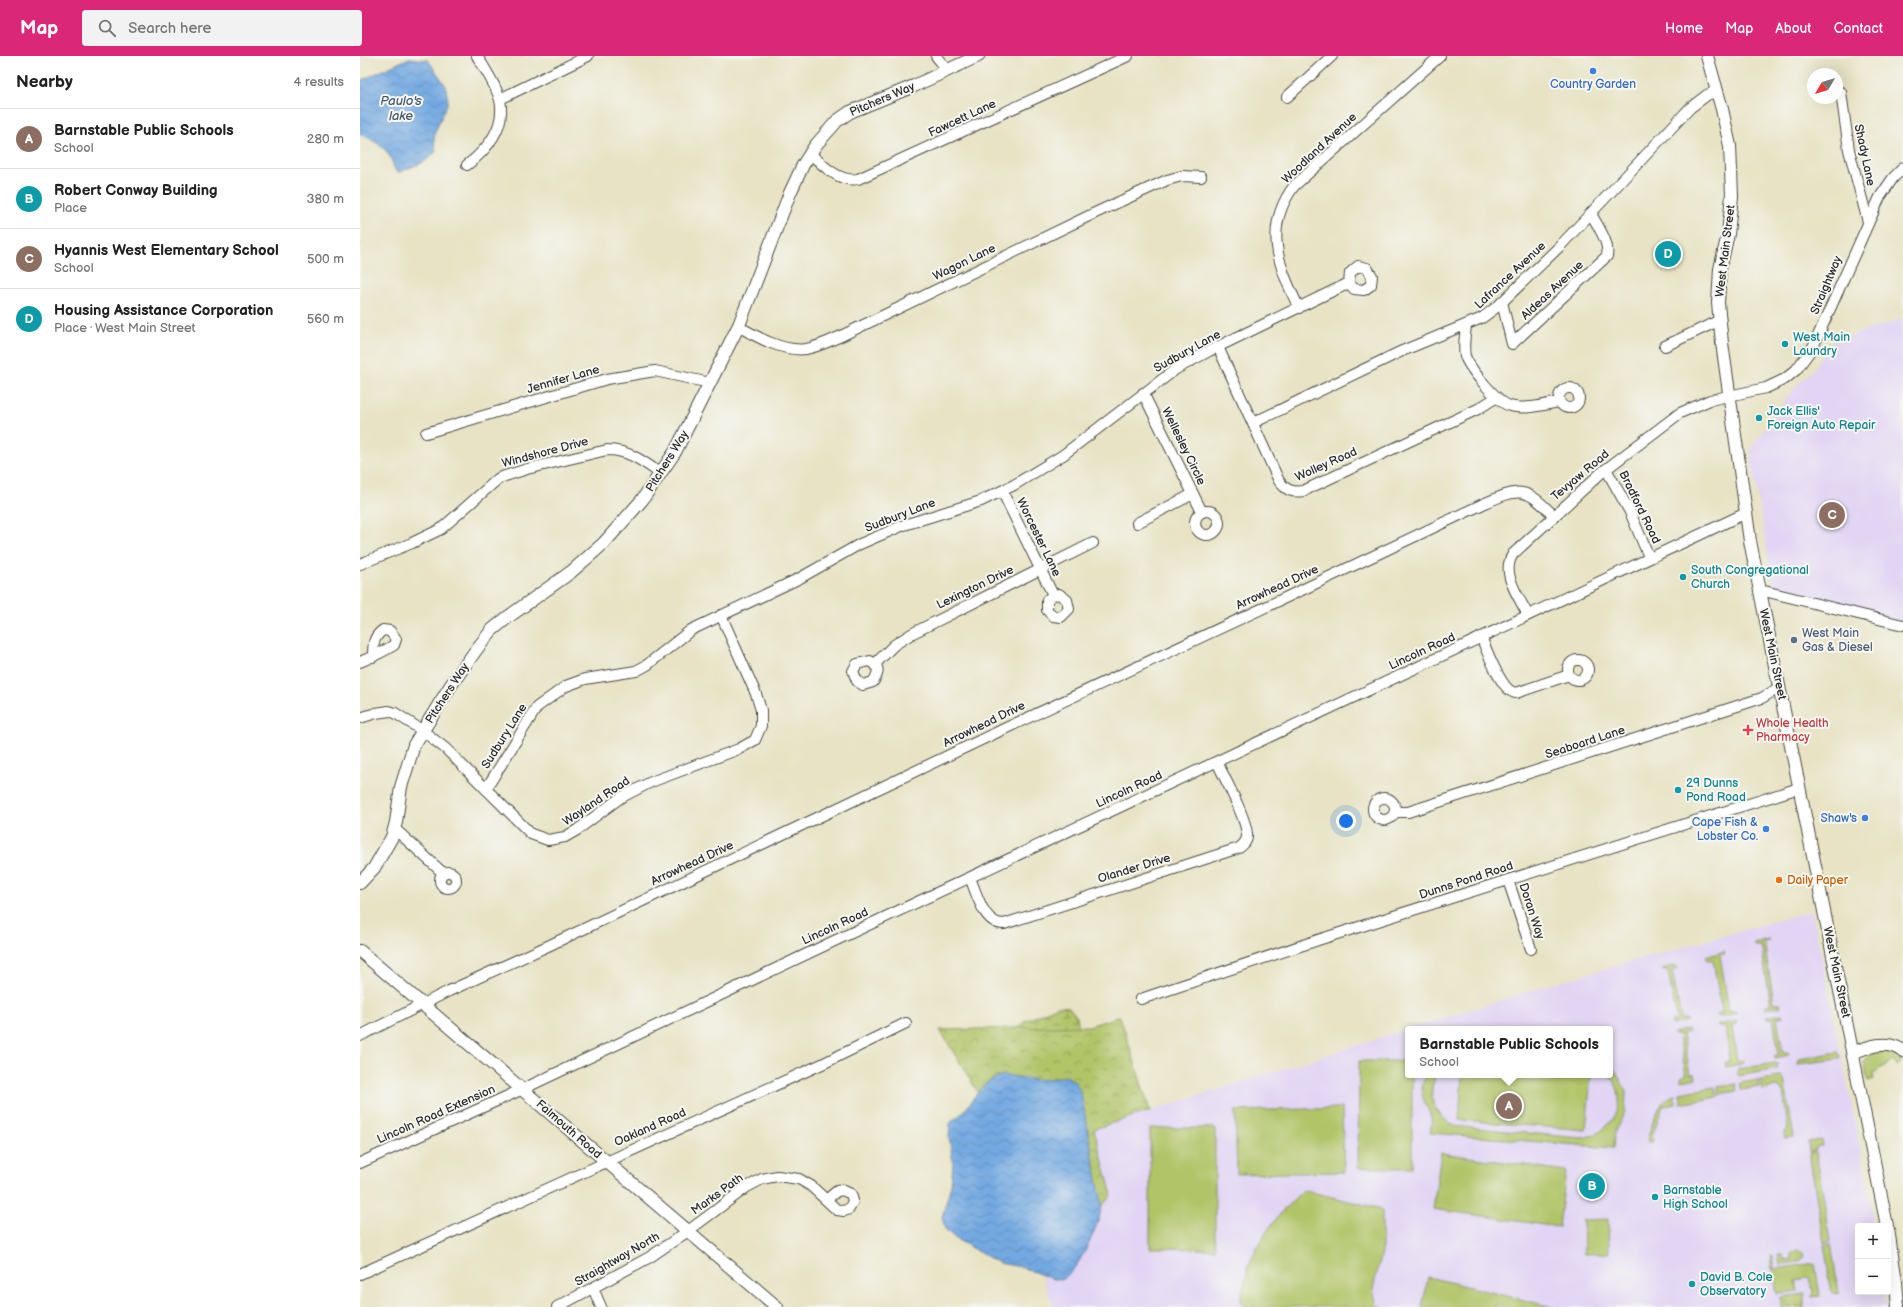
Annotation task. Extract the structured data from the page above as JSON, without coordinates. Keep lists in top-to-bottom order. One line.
{"streets":{"main road":["Pitchers Way","West Main Street","Falmouth Road"],"street":["Fawcett Lane","Woodland Avenue","Shady Lane","Wagon Lane","Lafrance Avenue","Straightway","Aldeas Avenue","Sudbury Lane","Jennifer Lane","Wellesley Circle","Windshore Drive","Wolley Road","Tevyaw Road","Bradford Road","Worcester Lane","Lexington Drive","Arrowhead Drive","Lincoln Road","Seaboard Lane","Wayland Road","Olander Drive","Dunns Pond Road","Doran Way","Lincoln Road Extension","Oakland Road","Marks Path","Straightway North"]},"crossings":[["Pitchers Way","Fawcett Lane"],["Pitchers Way","Wagon Lane"],["Pitchers Way","Jennifer Lane"],["Pitchers Way","Windshore Drive"],["Pitchers Way","Wayland Road"],["Woodland Avenue","Sudbury Lane"],["Shady Lane","Straightway"],["West Main Street","Lafrance Avenue"],["West Main Street","Straightway"],["West Main Street","Tevyaw Road"],["West Main Street","Lincoln Road"],["West Main Street","Seaboard Lane"],["West Main Street","Dunns Pond Road"],["Lafrance Avenue","Aldeas Avenue"],["Lafrance Avenue","Wolley Road"],["Straightway","Tevyaw Road"],["Sudbury Lane","Wellesley Circle"],["Sudbury Lane","Wolley Road"],["Sudbury Lane","Worcester Lane"],["Sudbury Lane","Wayland Road"],["Tevyaw Road","Bradford Road"],["Tevyaw Road","Arrowhead Drive"],["Tevyaw Road","Lincoln Road"],["Bradford Road","Lincoln Road"],["Worcester Lane","Lexington Drive"],["Arrowhead Drive","Falmouth Road"],["Lincoln Road","Olander Drive"],["Lincoln Road","Lincoln Road Extension"],["Lincoln Road","Falmouth Road"],["Dunns Pond Road","Doran Way"],["Lincoln Road Extension","Falmouth Road"],["Oakland Road","Falmouth Road"],["Falmouth Road","Marks Path"],["Falmouth Road","Straightway North"],["Marks Path","Straightway North"]],"water":["Paulo's lake"],"places":{"other":["Country Garden","West Main Laundry","Jack Ellis' Foreign Auto Repair","South Congregational Church","West Main Gas & Diesel","29 Dunns Pond Road","Shaw's","Cape Fish & Lobster Co.","Daily Paper","Barnstable High School","David B. Cole Observatory"],"health":["Whole Health Pharmacy"]},"north":"bottom left","page":{"header":"Map","search":"Search here","nav":["Home","Map","About","Contact"],"heading":["Nearby","4 results"],"list":[{"mark":"A","name":"Barnstable Public Schools","note":"School","value":"280 m"},{"mark":"B","name":"Robert Conway Building","note":"Place","value":"380 m"},{"mark":"C","name":"Hyannis West Elementary School","note":"School","value":"500 m"},{"mark":"D","name":"Housing Assistance Corporation","note":"Place · West Main Street","value":"560 m"}],"pins":["D","C","A","B"],"popup":["Barnstable Public Schools","School"],"map_buttons":["+","−"]}}
